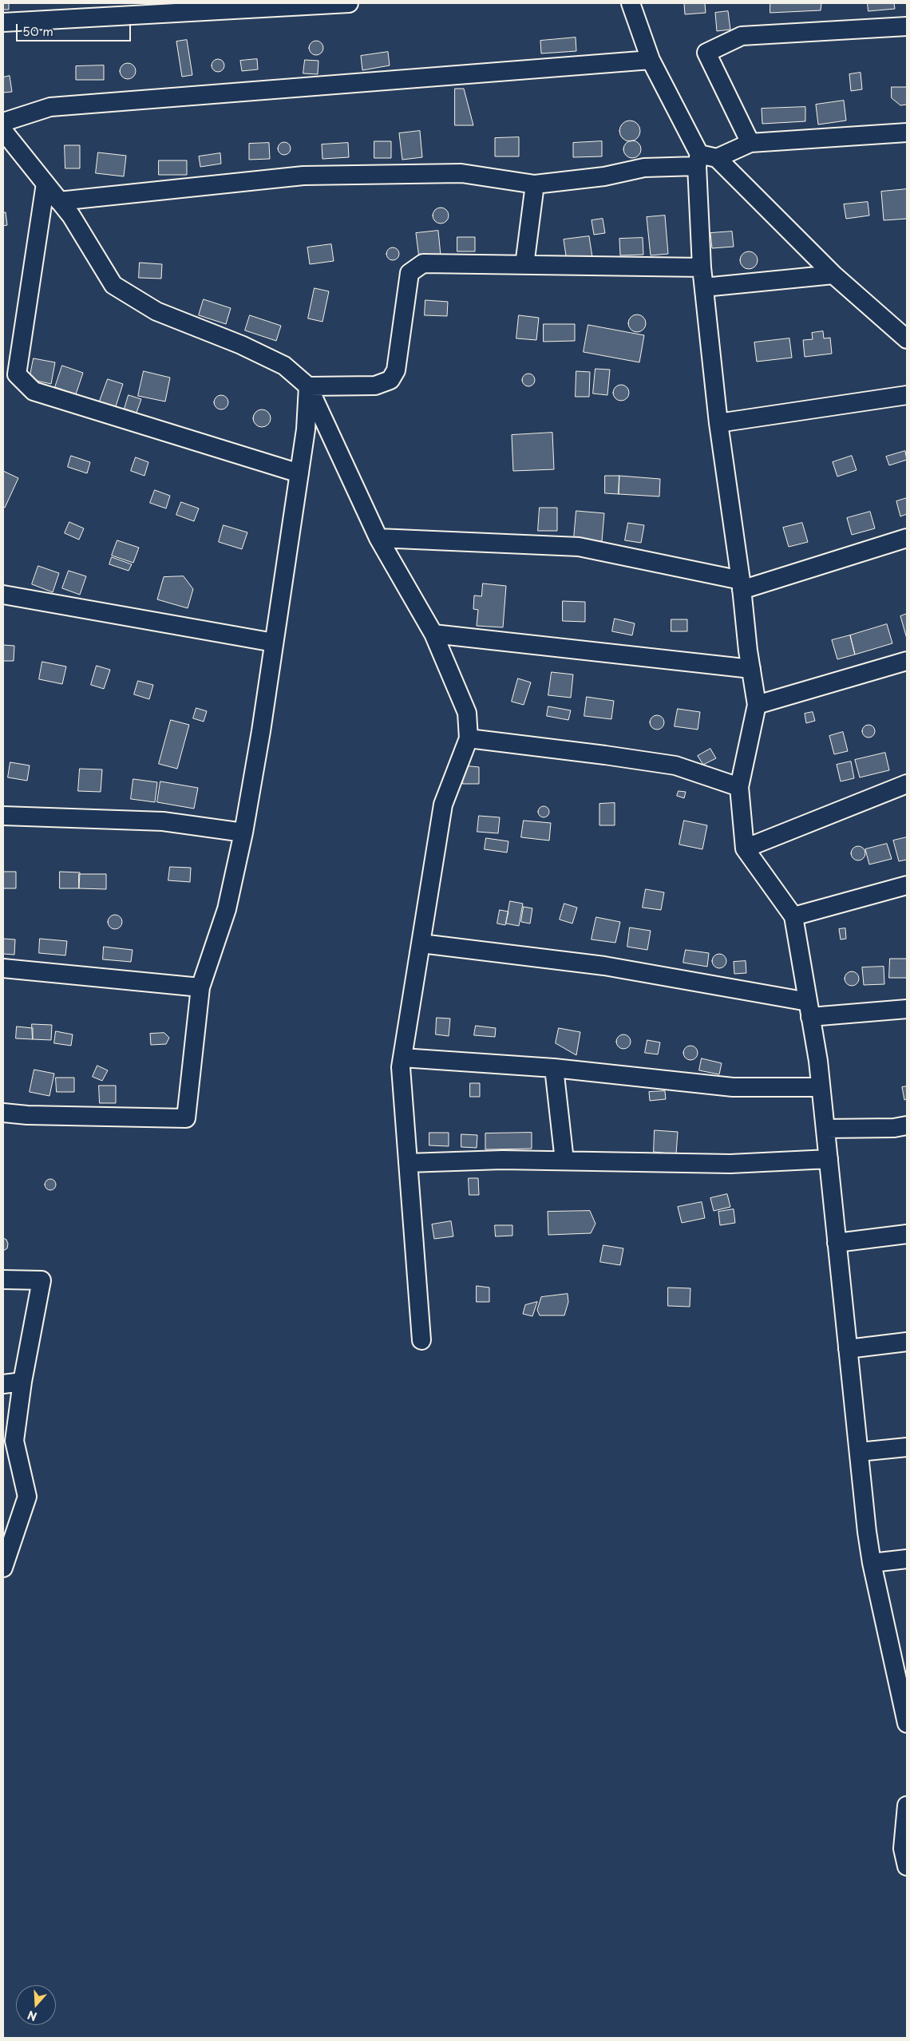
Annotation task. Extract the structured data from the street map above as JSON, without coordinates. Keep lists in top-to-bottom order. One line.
{"scale_bar":"50 m","north":"bottom"}
